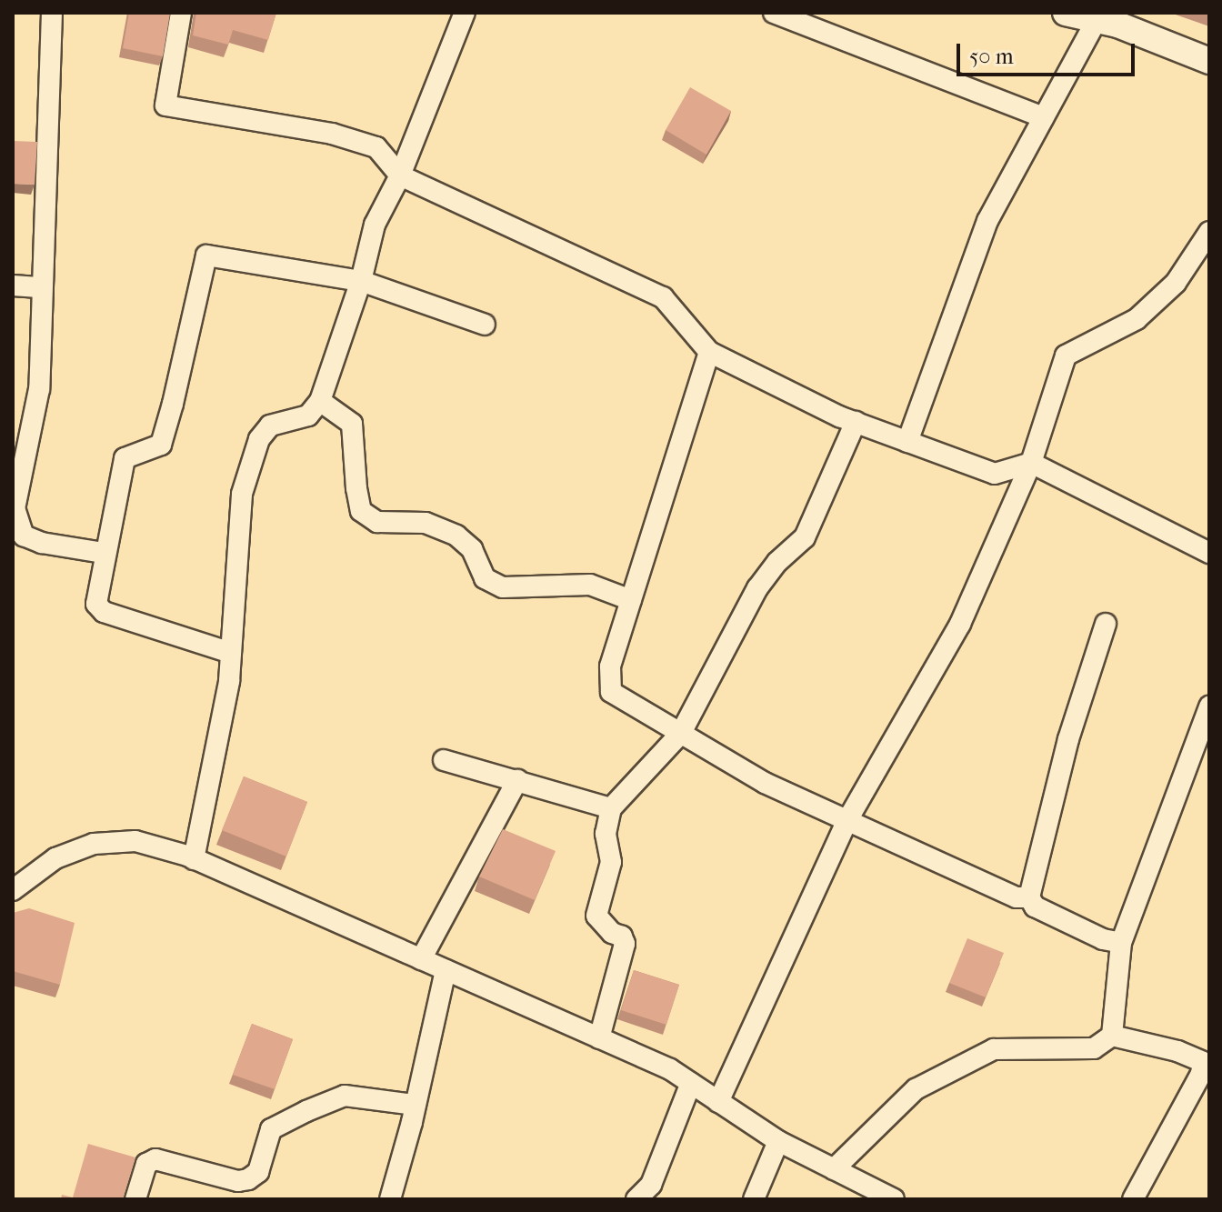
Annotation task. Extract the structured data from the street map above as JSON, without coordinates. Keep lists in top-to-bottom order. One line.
{"scale_bar":"50 m"}
